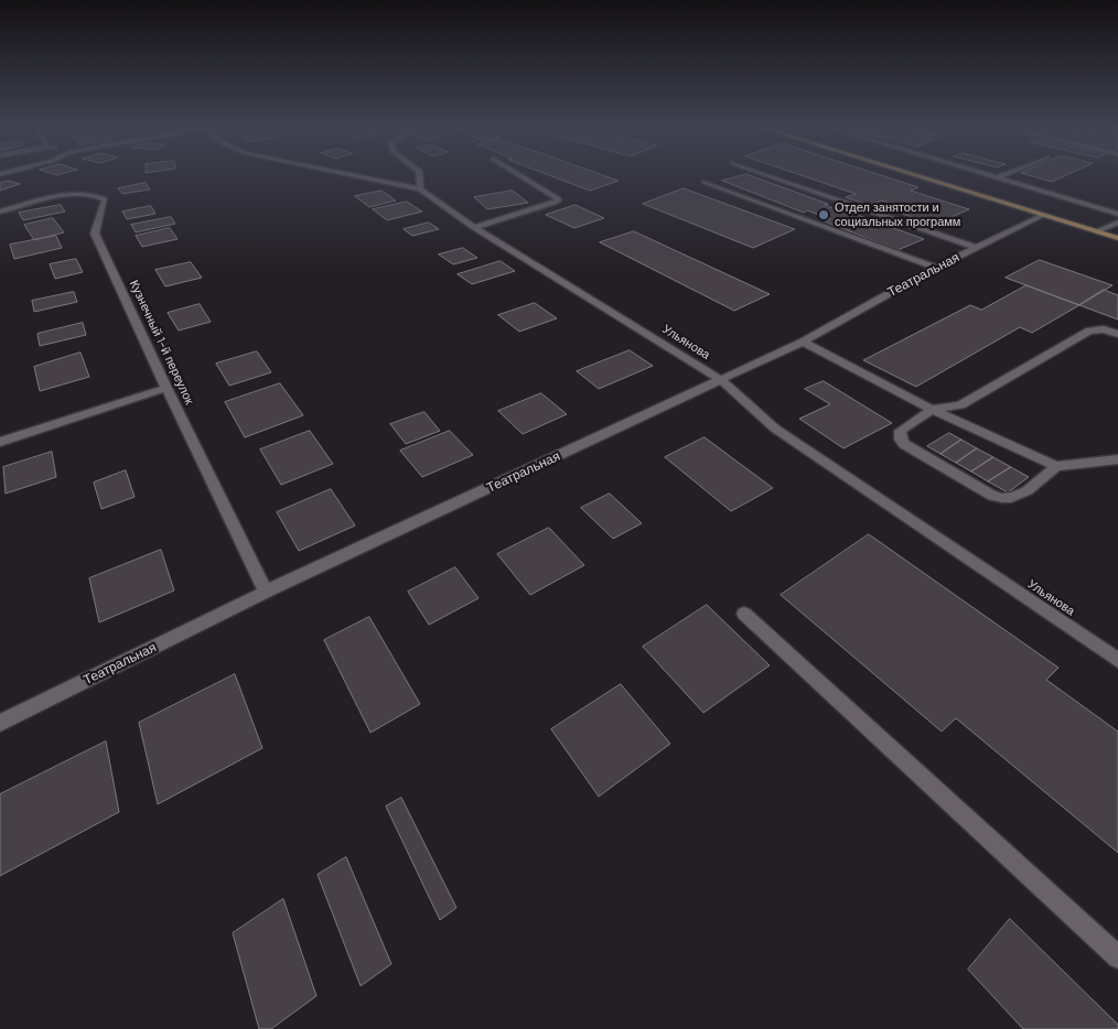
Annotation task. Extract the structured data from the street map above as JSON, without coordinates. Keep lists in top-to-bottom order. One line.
{"streets":{"street":["Театральная","Кузнечный 1-й переулок","Ульянова"]},"crossings":[["Театральная","Кузнечный 1-й переулок"],["Театральная","Ульянова"]],"places":["Отдел занятости и социальных программ"]}
